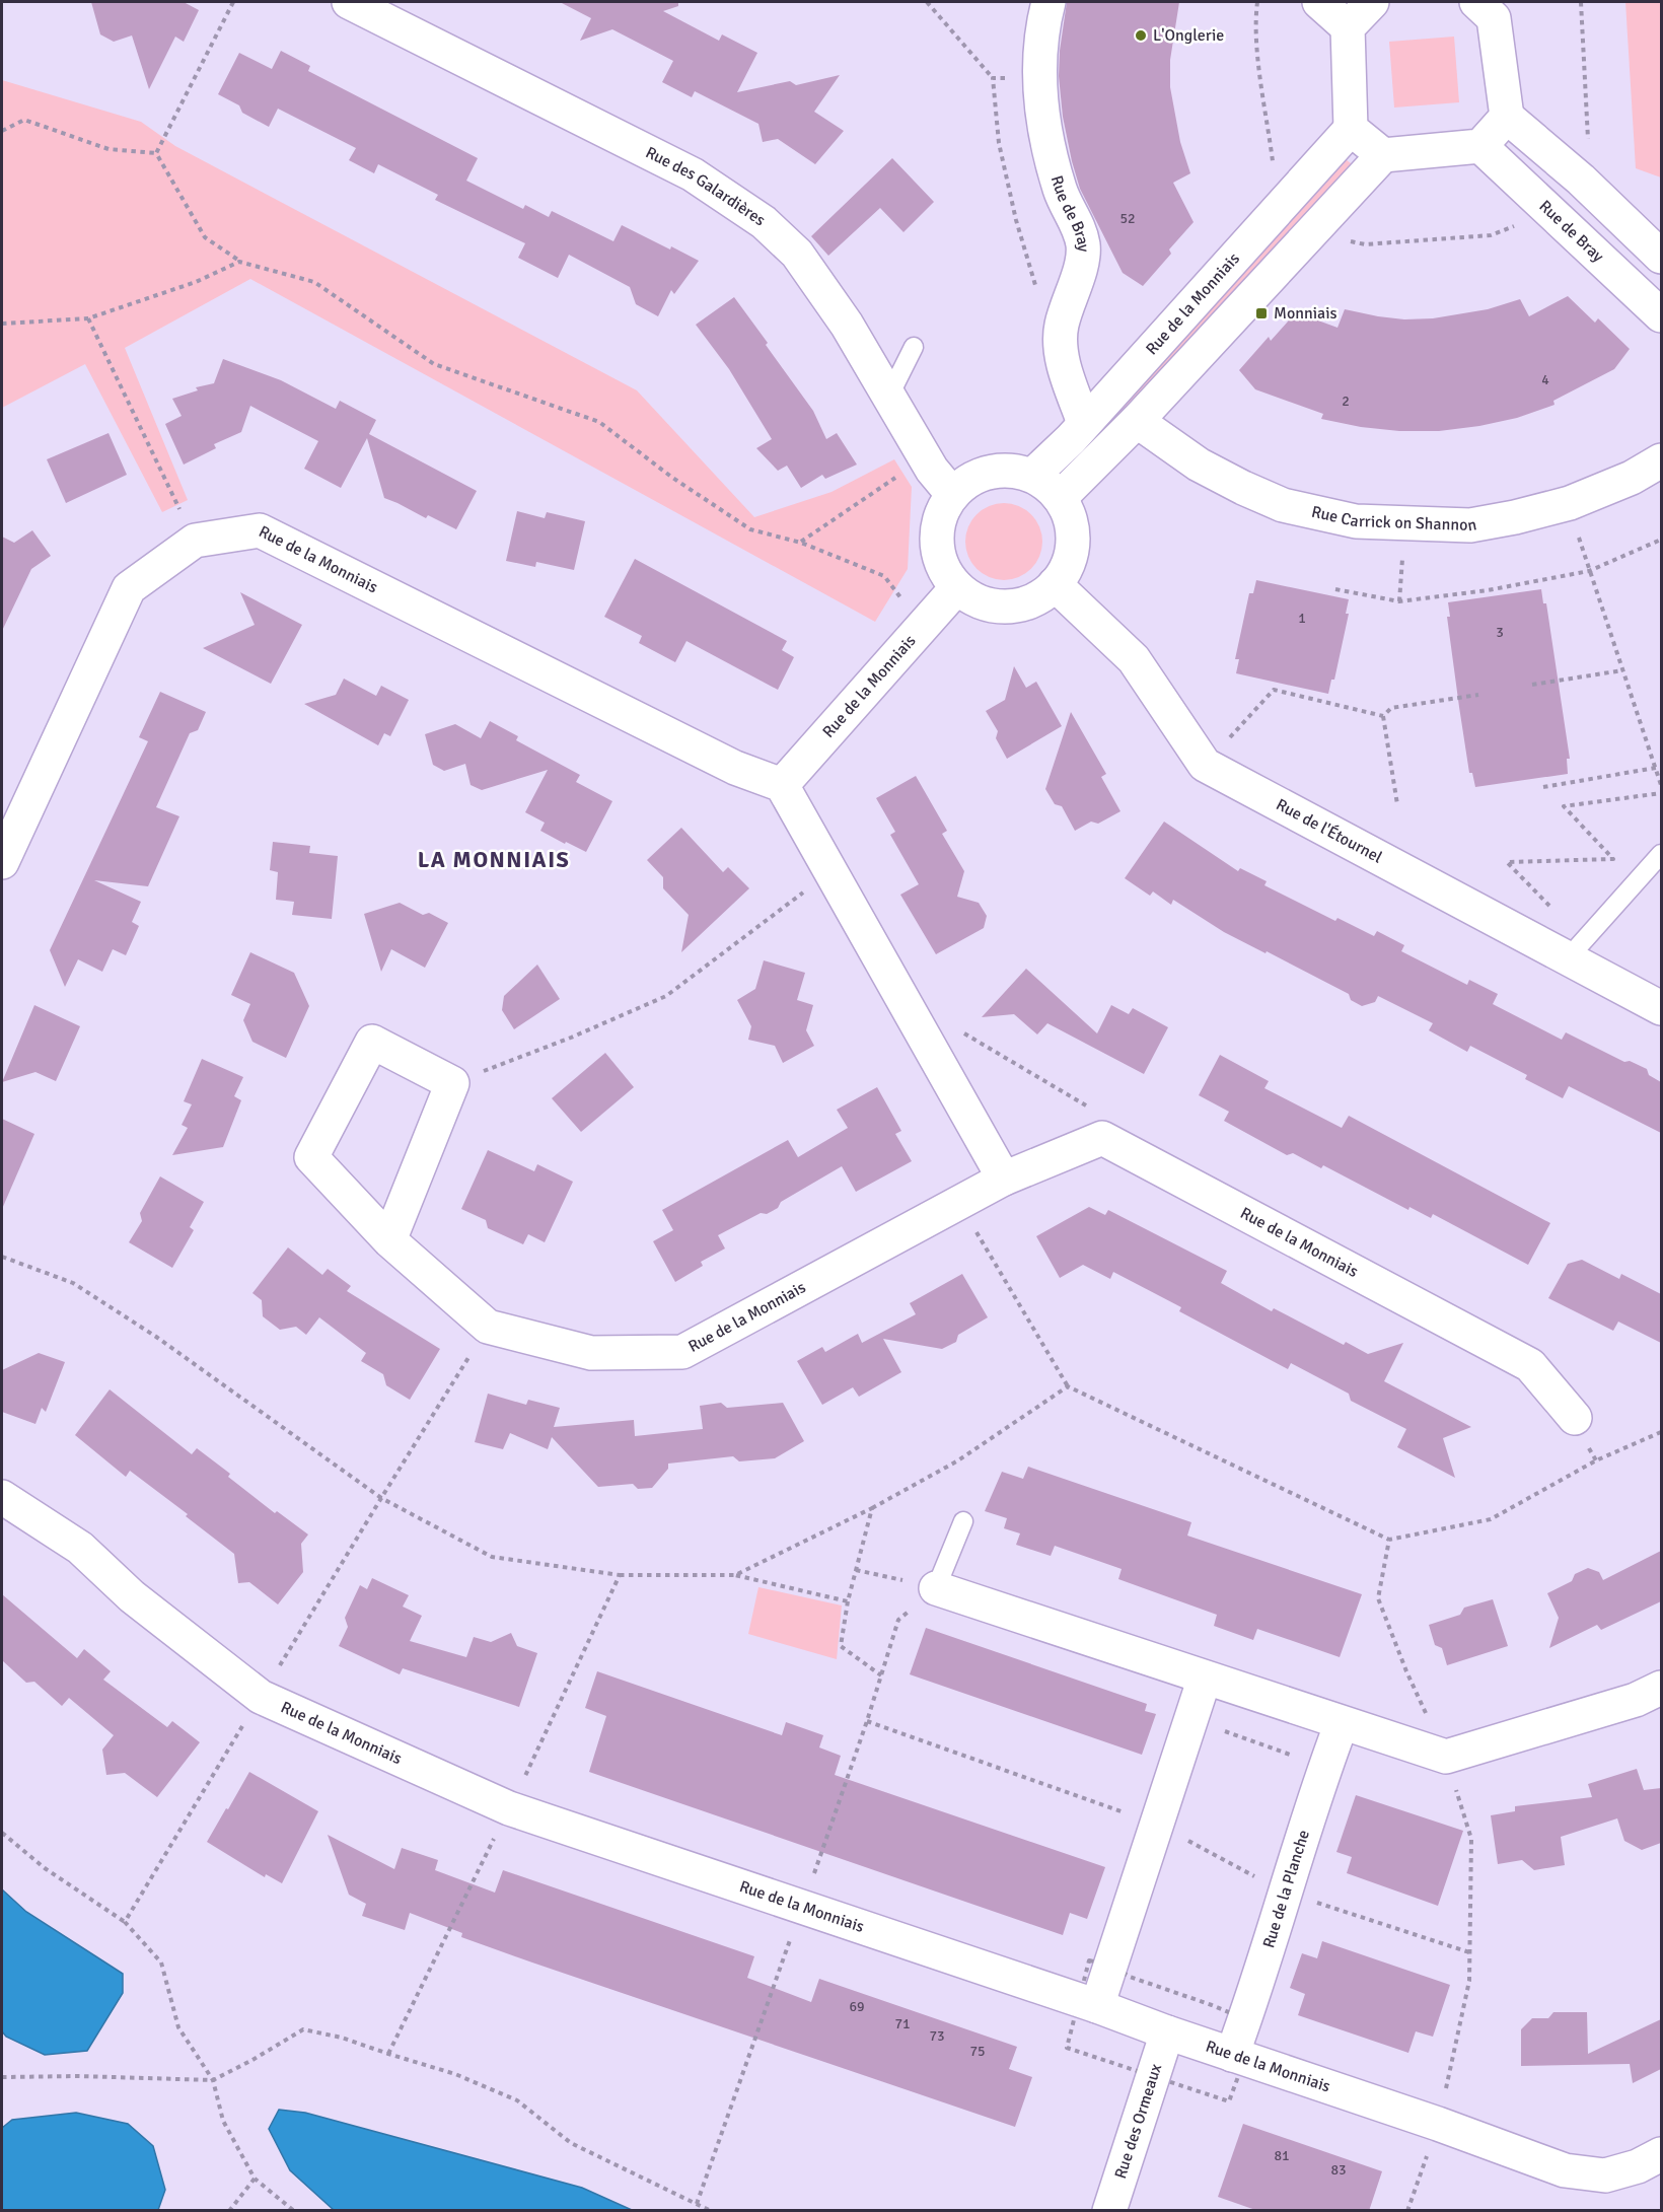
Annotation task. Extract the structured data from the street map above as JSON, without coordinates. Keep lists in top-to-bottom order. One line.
{"streets":{"street":["Rue des Galardières","Rue de Bray","Rue de la Monniais","Rue Carrick on Shannon","Rue de l'Étournel","Rue de la Planche","Rue des Ormeaux"]},"crossings":[["Rue des Galardières","Rue de la Monniais"],["Rue des Galardières","Rue de l'Étournel"],["Rue de Bray","Rue de la Monniais"],["Rue de la Monniais","Rue de l'Étournel"],["Rue de la Monniais","Rue de la Planche"],["Rue de la Monniais","Rue des Ormeaux"]],"districts":["LA MONNIAIS"],"places":{"other":["L'Onglerie"],"transit":["Monniais"]},"house_numbers":["52","4","2","1","3","69","71","73","75","81","83"]}
